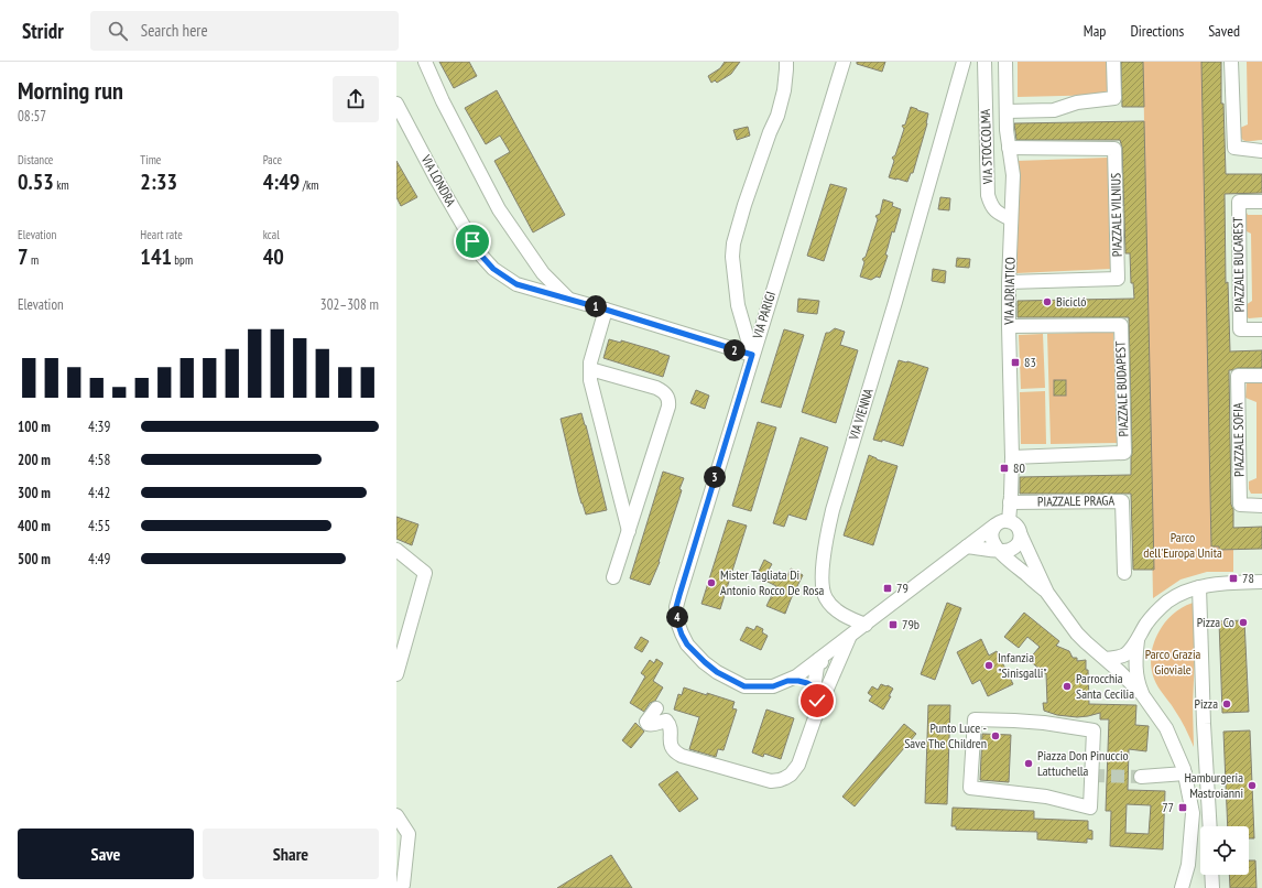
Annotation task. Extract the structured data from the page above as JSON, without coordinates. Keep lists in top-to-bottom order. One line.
{"streets":{"street":["VIA STOCCOLMA","VIA LONDRA","PIAZZALE VILNIUS","PIAZZALE BUCAREST","VIA ADRIATICO","VIA PARIGI","PIAZZALE BUDAPEST","VIA VIENNA","PIAZZALE SOFIA","PIAZZALE PRAGA"]},"crossings":[["VIA STOCCOLMA","VIA ADRIATICO"],["VIA LONDRA","VIA PARIGI"],["PIAZZALE VILNIUS","VIA ADRIATICO"],["VIA ADRIATICO","PIAZZALE BUDAPEST"],["VIA ADRIATICO","PIAZZALE PRAGA"],["VIA PARIGI","VIA VIENNA"]],"parks":["Parco dell'Europa Unita","Parco Grazia Gioviale"],"places":{"other":["Bicicló","Mister Tagliata Di Antonio Rocco De Rosa","Pizza Co","Infanzia \"Sinisgalli\"","Parrocchia Santa Cecilia","Pizza","Punto Luce - Save The Children","Piazza Don Pinuccio Lattuchella","Hamburgeria Mastroianni"],"transit":["83","80","78","79","79b","77"]},"page":{"header":"Stridr","search":"Search here","nav":["Map","Directions","Saved"],"heading":["Morning run","08:57"],"stats":[["Distance","0.53 km"],["Time","2:33"],["Pace","4:49 /km"],["Elevation","7 m"],["Heart rate","141 bpm"],["kcal","40"]],"chart":["Elevation","302–308 m"],"pins":["1","2","3","4"],"list":[{"name":"100 m","note":"4:39"},{"name":"200 m","note":"4:58"},{"name":"300 m","note":"4:42"},{"name":"400 m","note":"4:55"},{"name":"500 m","note":"4:49"}],"buttons":["Save","Share"]}}
